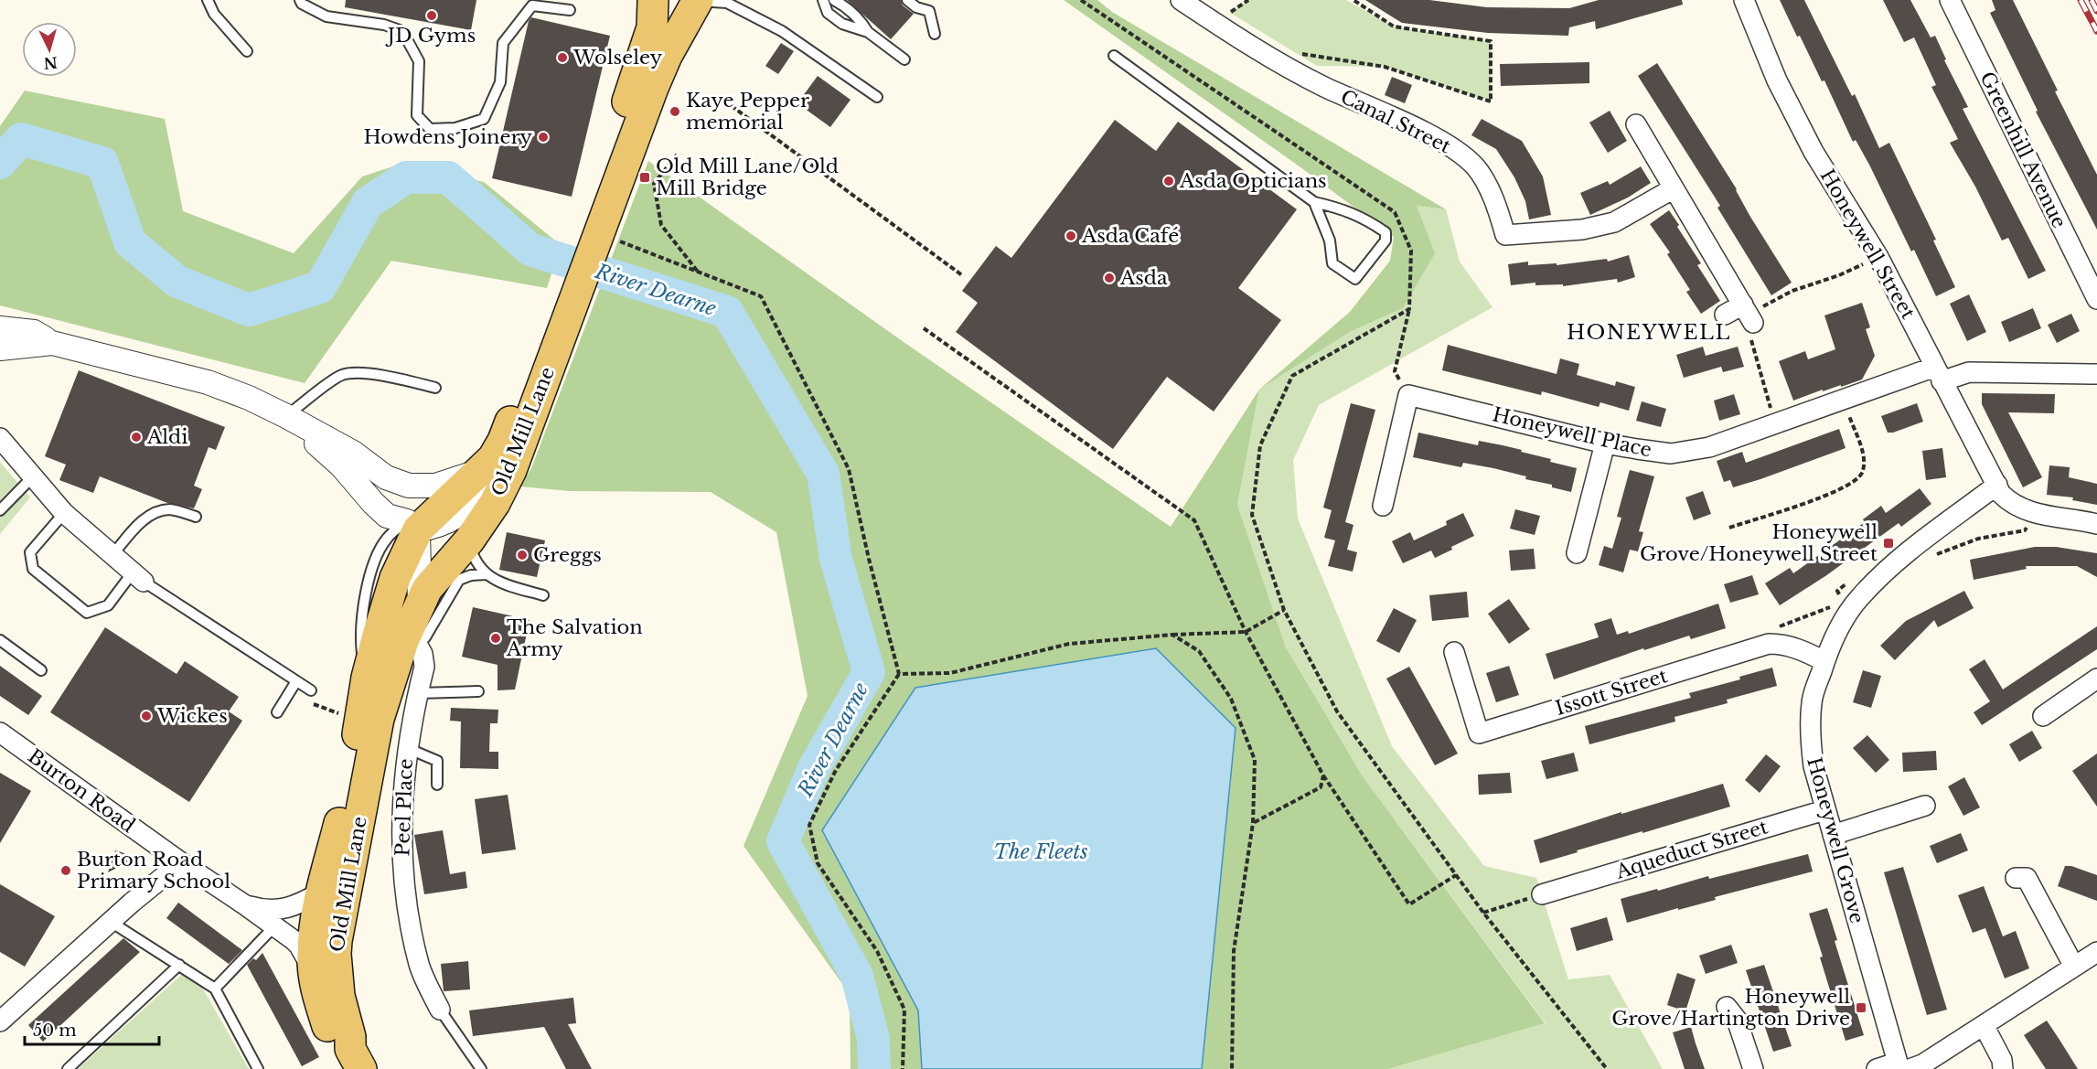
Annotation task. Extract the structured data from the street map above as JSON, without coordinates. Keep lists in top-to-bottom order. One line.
{"streets":{"main road":["Old Mill Lane"],"street":["Canal Street","Greenhill Avenue","Honeywell Street","Honeywell Place","Issott Street","Burton Road","Peel Place","Honeywell Grove","Aqueduct Street"]},"crossings":[["Honeywell Street","Honeywell Place"],["Honeywell Street","Honeywell Grove"],["Old Mill Lane","Burton Road"],["Old Mill Lane","Peel Place"],["Issott Street","Honeywell Grove"],["Honeywell Grove","Aqueduct Street"]],"districts":["HONEYWELL"],"water":["River Dearne","The Fleets"],"places":{"other":["JD Gyms","Wolseley","Kaye Pepper memorial","Howdens Joinery","Asda Opticians","Asda Café","Asda","Aldi","Greggs","The Salvation Army","Wickes","Burton Road Primary School"],"transit":["Old Mill Lane/Old Mill Bridge","Honeywell Grove/Honeywell Street","Honeywell Grove/Hartington Drive"]},"scale_bar":"50 m","north":"bottom"}
